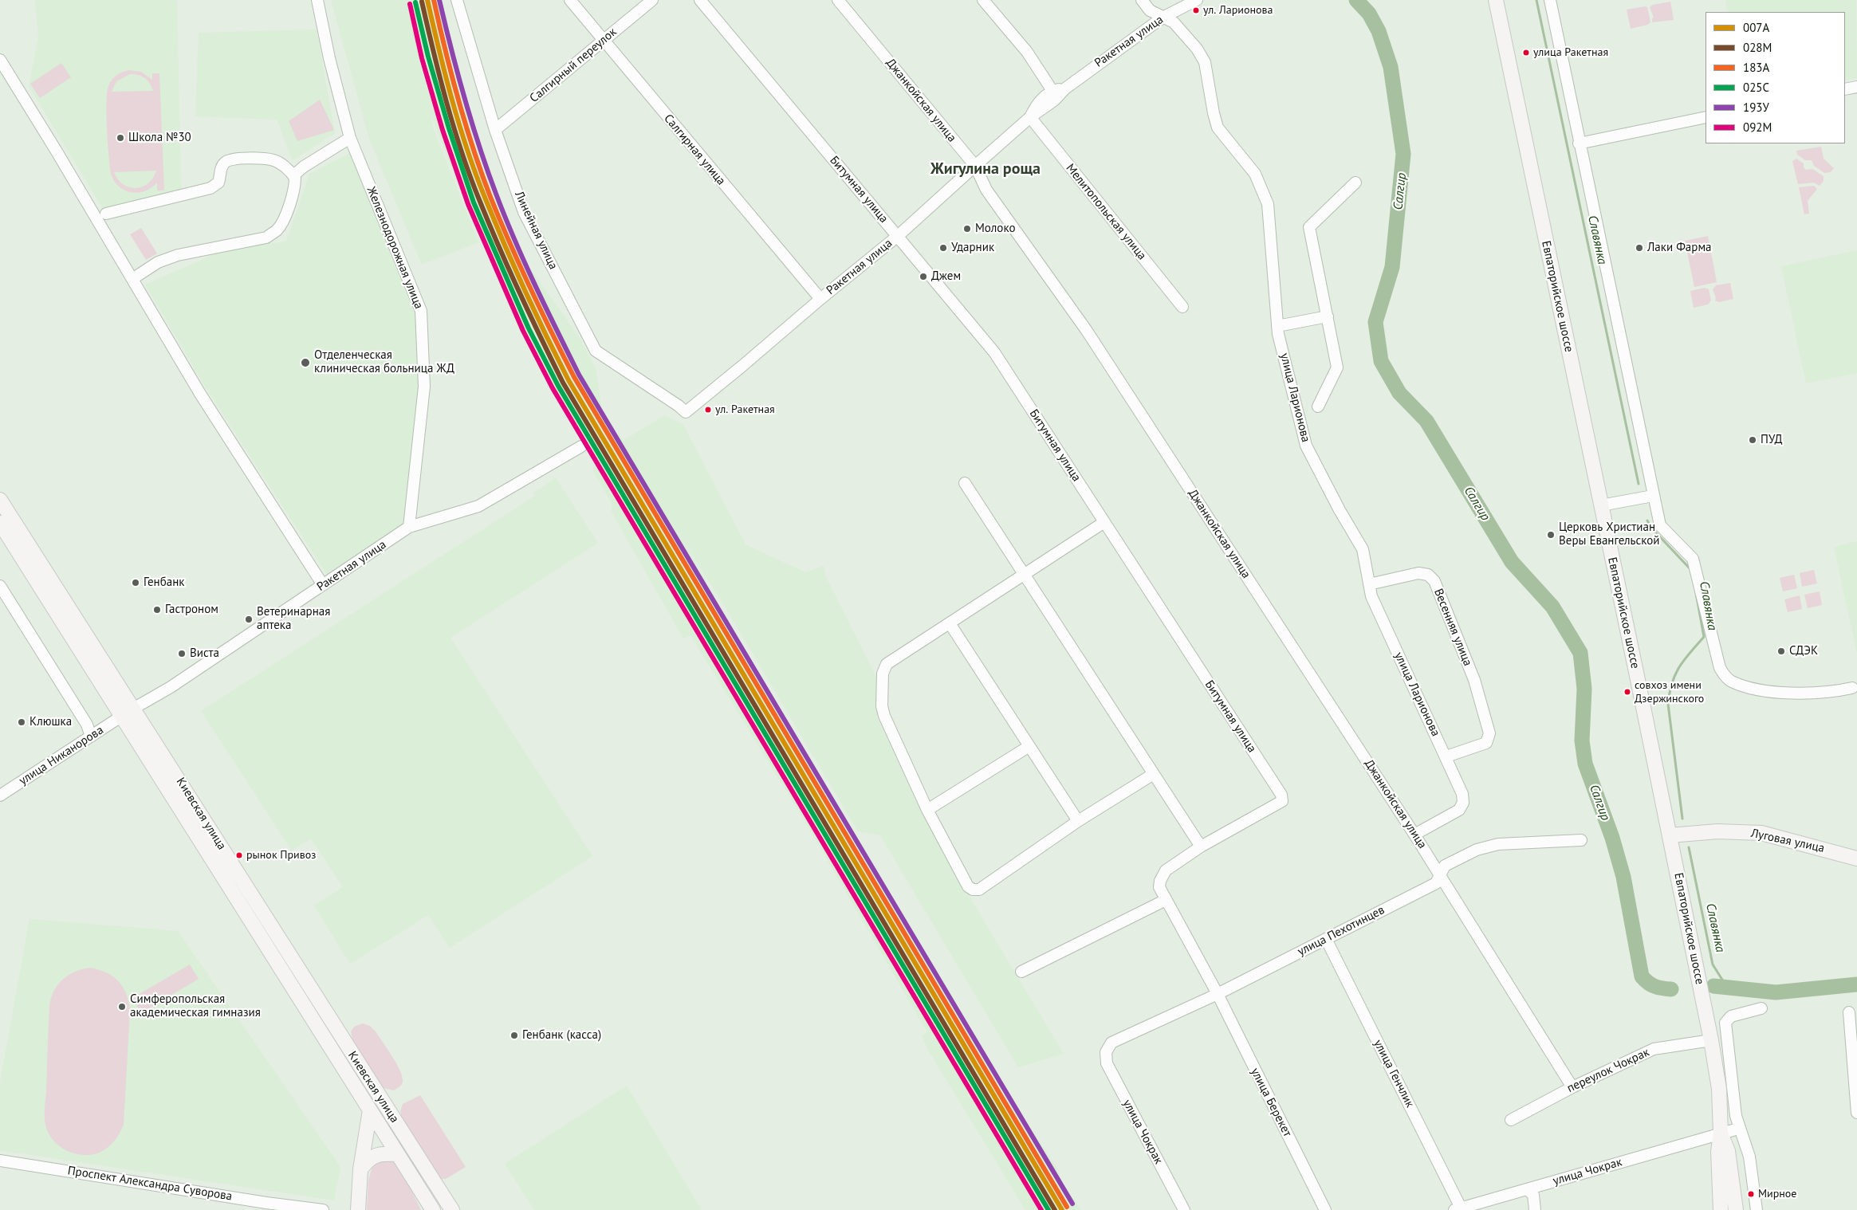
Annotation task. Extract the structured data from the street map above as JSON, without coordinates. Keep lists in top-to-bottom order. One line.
{"streets":{"main road":["Евпаторийское шоссе","Киевская улица","Луговая улица"],"street":["Ракетная улица","Салгирный переулок","Джанкойская улица","Салгирная улица","Битумная улица","Мелитопольская улица","Линейная улица","Железнодорожная улица","улица Ларионова","Весенняя улица","улица Никанорова","улица Пехотинцев","переулок Чокрак","улица Генчлик","улица Берекет","улица Чокрак","Проспект Александра Суворова"]},"crossings":[["Ракетная улица","Джанкойская улица"],["Ракетная улица","Салгирная улица"],["Ракетная улица","Битумная улица"],["Ракетная улица","Мелитопольская улица"],["Ракетная улица","Линейная улица"],["Ракетная улица","Железнодорожная улица"],["Ракетная улица","улица Ларионова"],["Ракетная улица","улица Никанорова"],["Ракетная улица","Киевская улица"],["Салгирный переулок","Салгирная улица"],["Салгирный переулок","Линейная улица"],["Джанкойская улица","улица Ларионова"],["Джанкойская улица","улица Пехотинцев"],["Джанкойская улица","переулок Чокрак"],["Битумная улица","улица Берекет"],["Евпаторийское шоссе","Луговая улица"],["Евпаторийское шоссе","переулок Чокрак"],["Евпаторийское шоссе","улица Чокрак"],["улица Ларионова","Весенняя улица"],["улица Никанорова","Киевская улица"],["улица Пехотинцев","улица Генчлик"],["улица Пехотинцев","улица Берекет"],["улица Пехотинцев","улица Чокрак"],["улица Генчлик","улица Чокрак"]],"districts":["Жигулина роща"],"water":["Салгир","Славянка"],"places":["ул. Ларионова","улица Ракетная","Школа №30","Молоко","Ударник","Лаки Фарма","Джем","Отделенческая клиническая больница ЖД","ул. Ракетная","ПУД","Церковь Христиан Веры Евангельской","Генбанк","Гастроном","Ветеринарная аптека","СДЭК","Виста","совхоз имени Дзержинского","Клюшка","рынок Привоз","Симферопольская академическая гимназия","Генбанк (касса)","Мирное"],"lines":["transit line 007А","transit line 183А","transit line 193У","transit line 028М","transit line 025С","transit line 092М"],"legend":["007А","028М","183А","025С","193У","092М"]}
